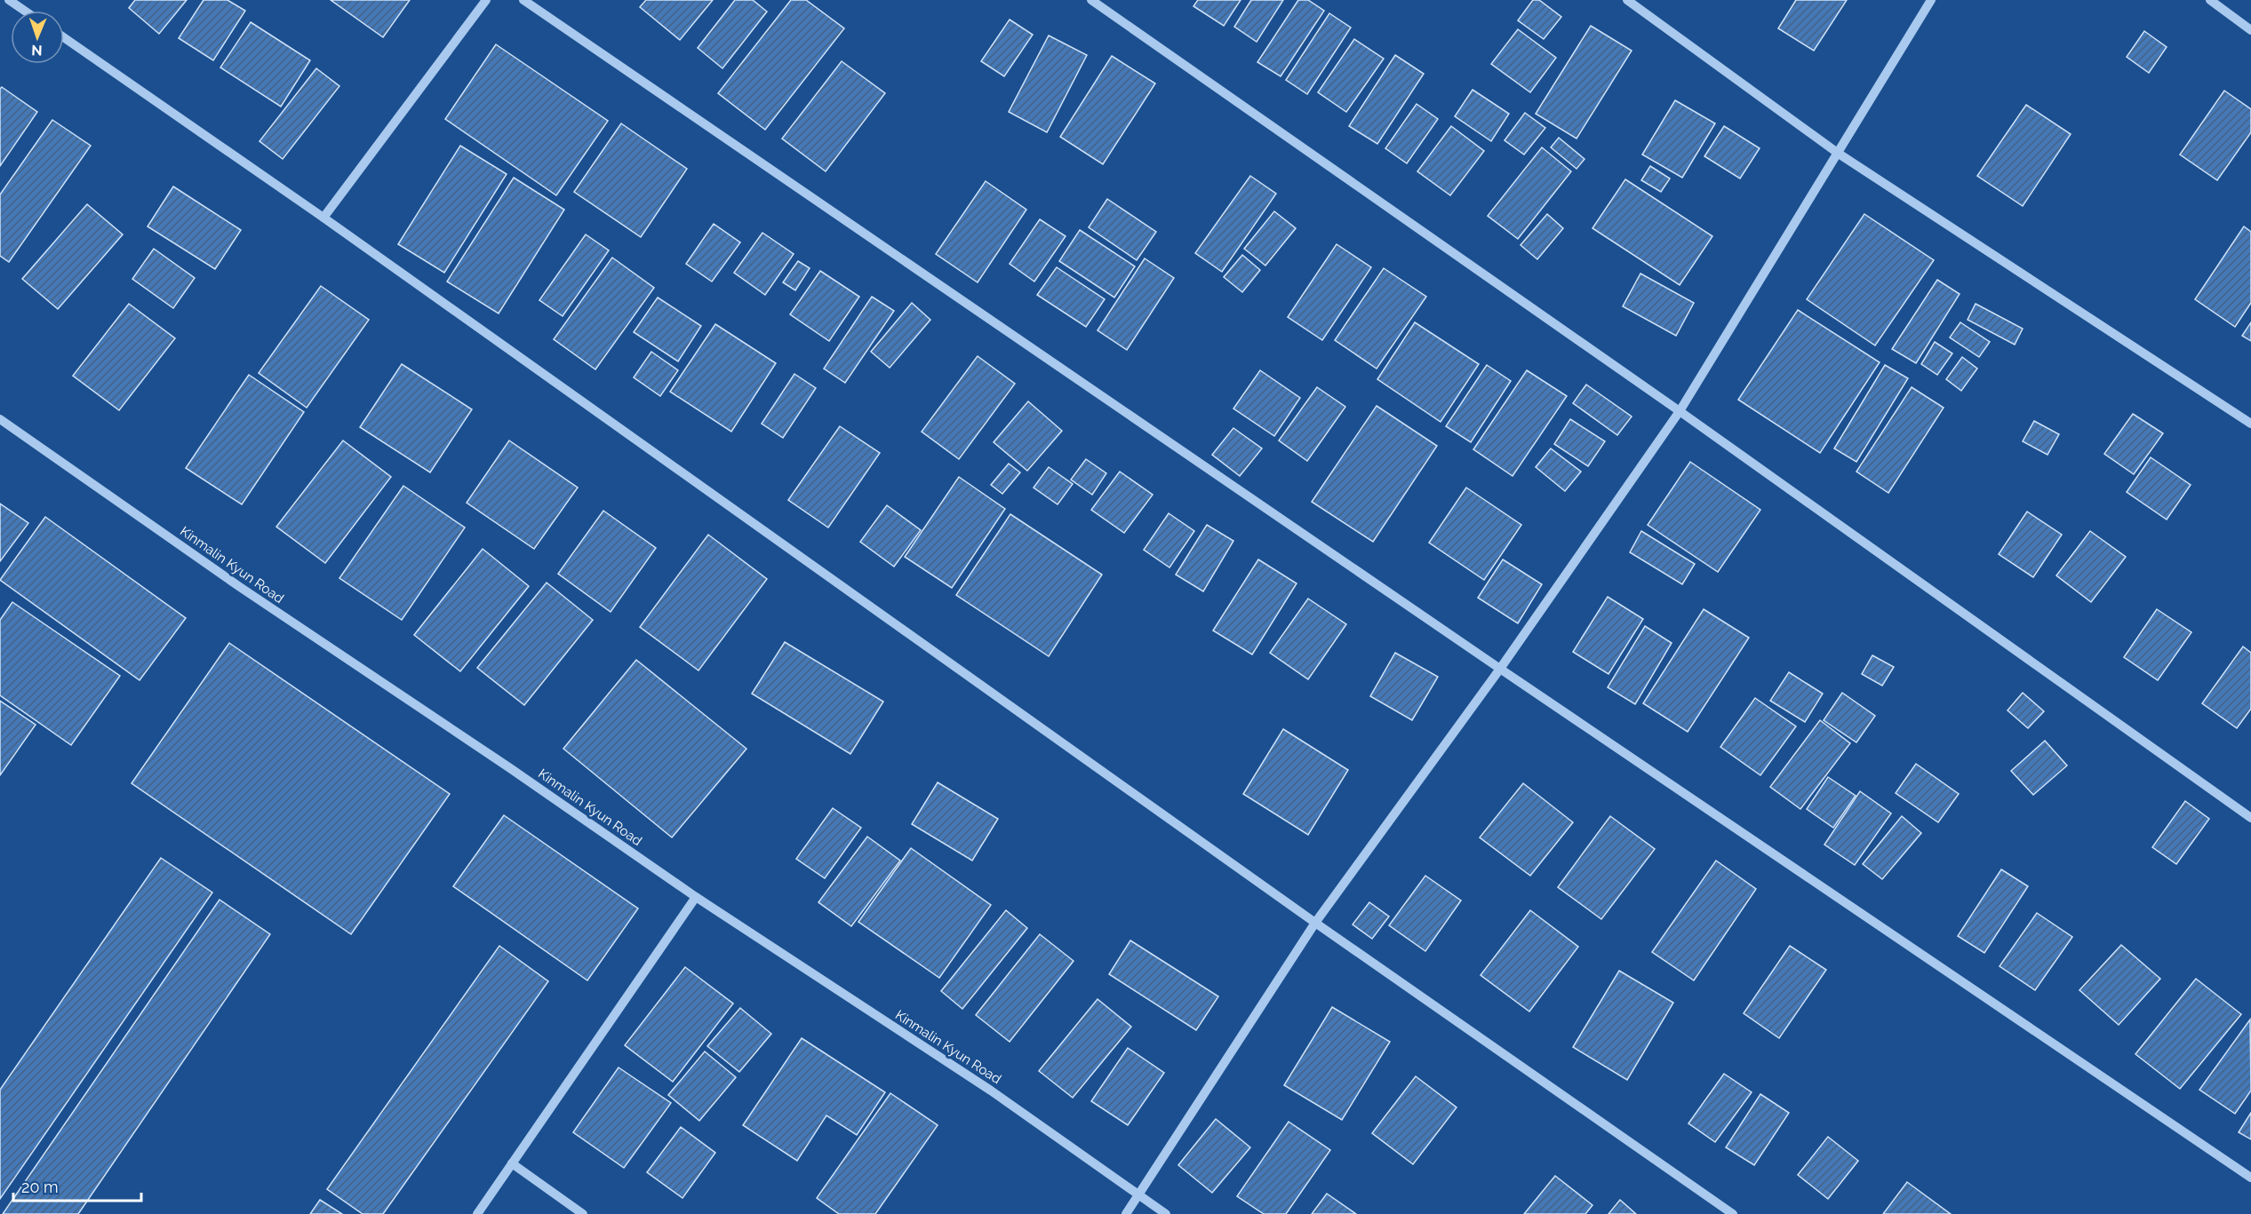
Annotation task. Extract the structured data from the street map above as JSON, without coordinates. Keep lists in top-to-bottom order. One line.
{"streets":{"street":["Kinmalin Kyun Road"]},"scale_bar":"20 m","north":"bottom"}
